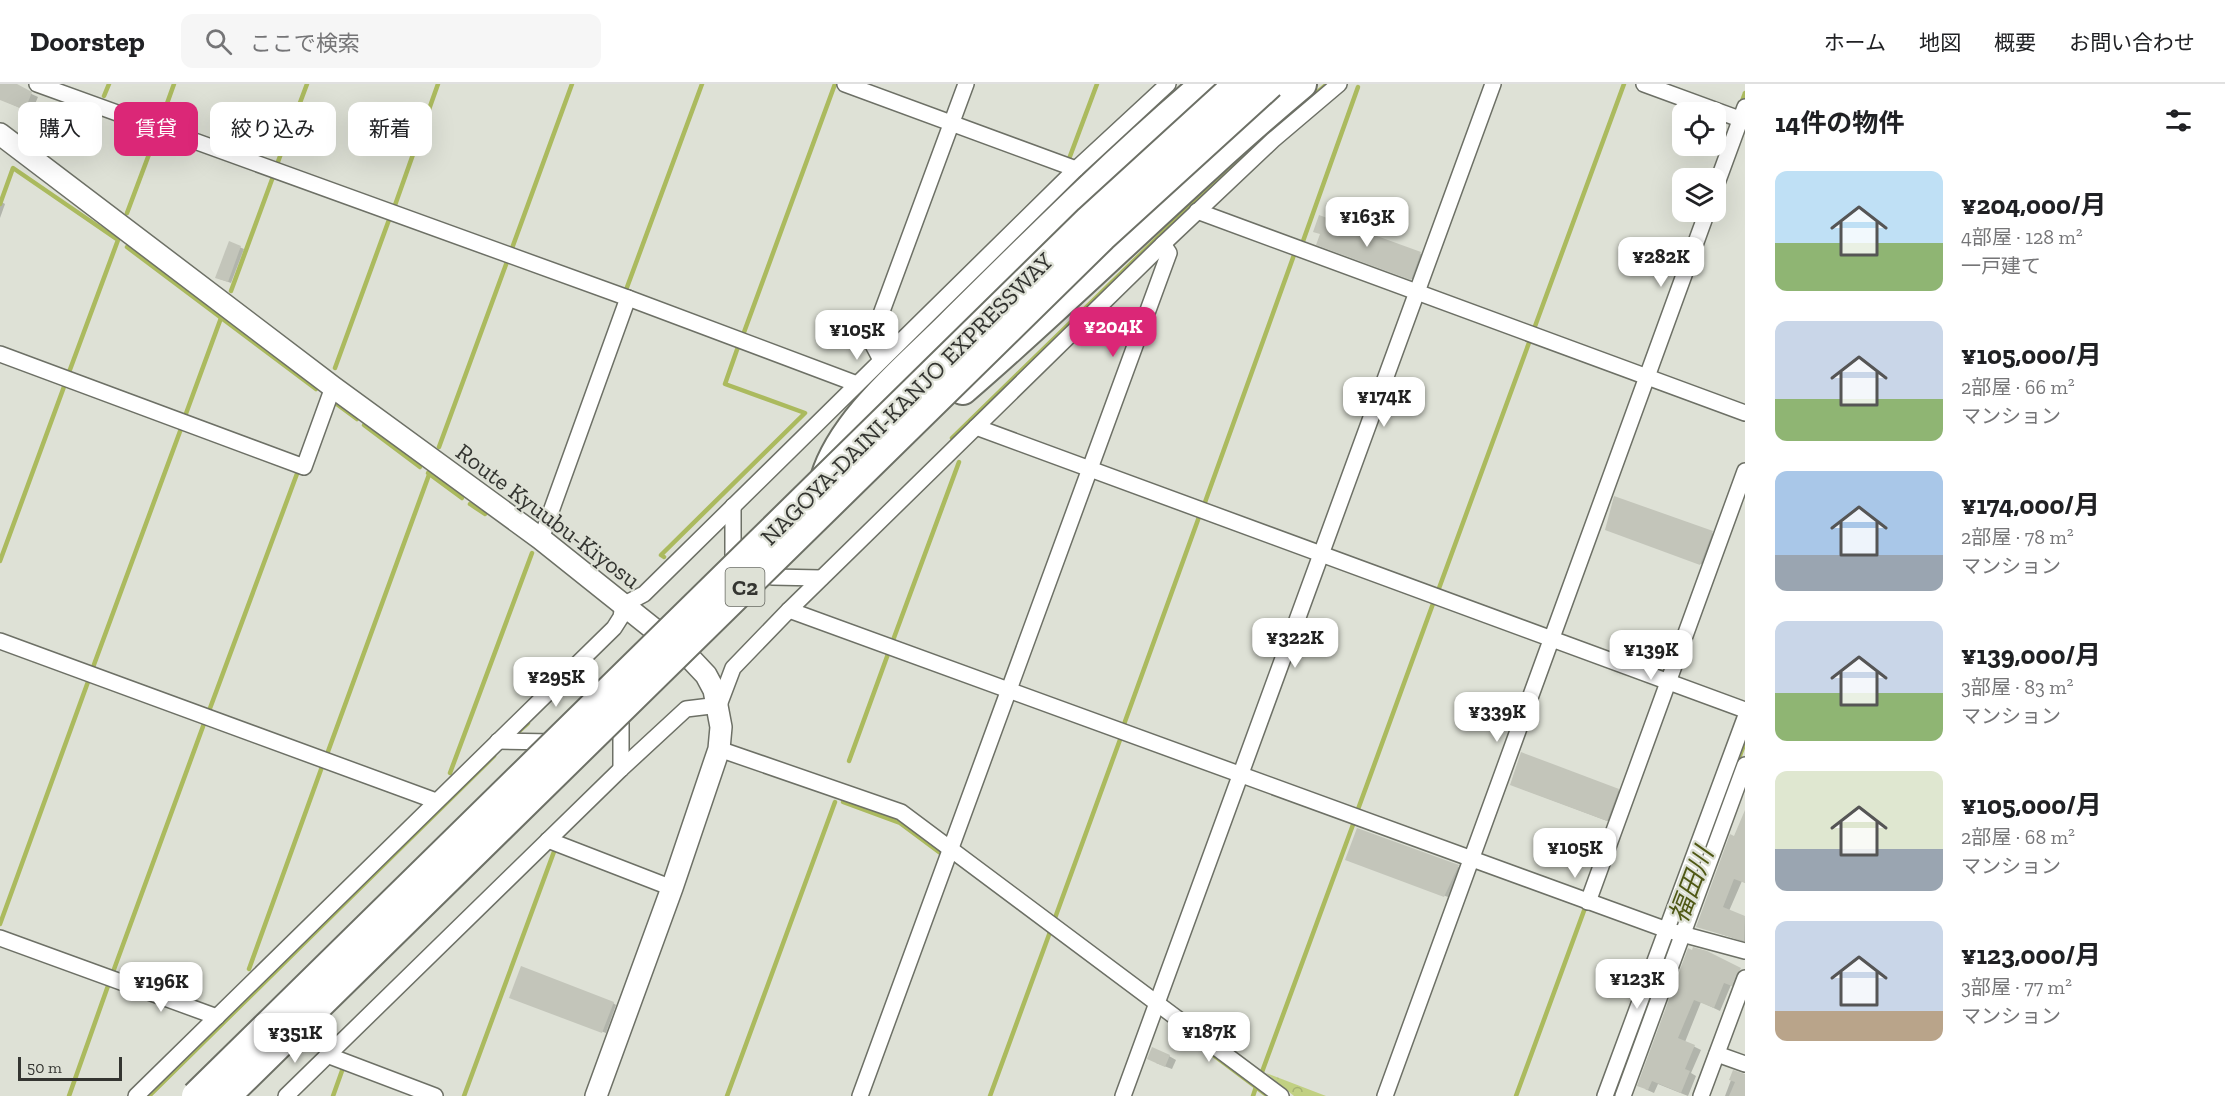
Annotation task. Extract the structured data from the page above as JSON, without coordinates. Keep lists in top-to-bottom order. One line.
{"streets":{"highway":["NAGOYA-DAINI-KANJO EXPRESSWAY","C2"],"main road":["Route Kyuubu-Kiyosu"]},"water":["福田川"],"scale_bar":"50 m","page":{"header":"Doorstep","search":"ここで検索","nav":["ホーム","地図","概要","お問い合わせ"],"heading":"14件の物件","chip":["購入","賃貸","絞り込み","新着"],"list":[{"name":"¥204,000/月","note":"4部屋 · 128 m² · 一戸建て"},{"name":"¥105,000/月","note":"2部屋 · 66 m² · マンション"},{"name":"¥174,000/月","note":"2部屋 · 78 m² · マンション"},{"name":"¥139,000/月","note":"3部屋 · 83 m² · マンション"},{"name":"¥105,000/月","note":"2部屋 · 68 m² · マンション"},{"name":"¥123,000/月","note":"3部屋 · 77 m² · マンション"}],"price":["¥163K","¥282K","¥204K","¥105K","¥174K","¥322K","¥139K","¥295K","¥339K","¥105K","¥123K","¥196K","¥187K","¥351K"],"scale":"50 m"}}
